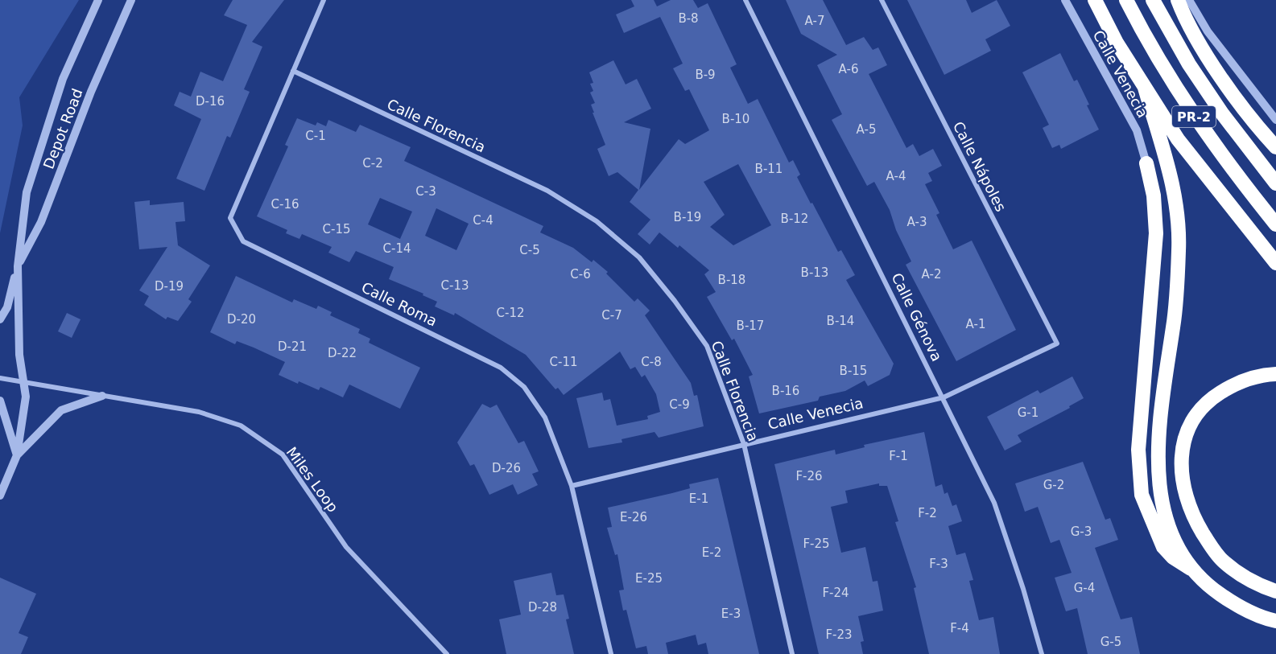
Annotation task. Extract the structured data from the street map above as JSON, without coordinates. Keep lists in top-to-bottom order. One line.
{"streets":{"highway":["PR-2"],"street":["Calle Venecia","Calle Florencia","Depot Road","Calle Nápoles","Calle Roma","Calle Génova","Miles Loop"]},"crossings":[["Calle Venecia","Calle Florencia"],["Calle Venecia","Calle Nápoles"],["Calle Venecia","Calle Roma"],["Calle Venecia","Calle Génova"],["Calle Florencia","Calle Roma"],["Depot Road","Miles Loop"]],"house_numbers":["B-8","A-7","A-6","B-9","D-16","B-10","A-5","C-1","C-2","B-11","A-4","C-3","C-16","B-19","B-12","C-4","A-3","C-15","C-14","C-5","B-13","C-6","A-2","B-18","C-13","D-19","C-12","C-7","D-20","B-14","A-1","B-17","D-21","D-22","C-11","C-8","B-15","B-16","C-9","G-1","F-1","D-26","F-26","G-2","E-1","F-2","E-26","G-3","F-25","E-2","F-3","E-25","G-4","F-24","D-28","E-3","F-4","F-23","G-5"]}
